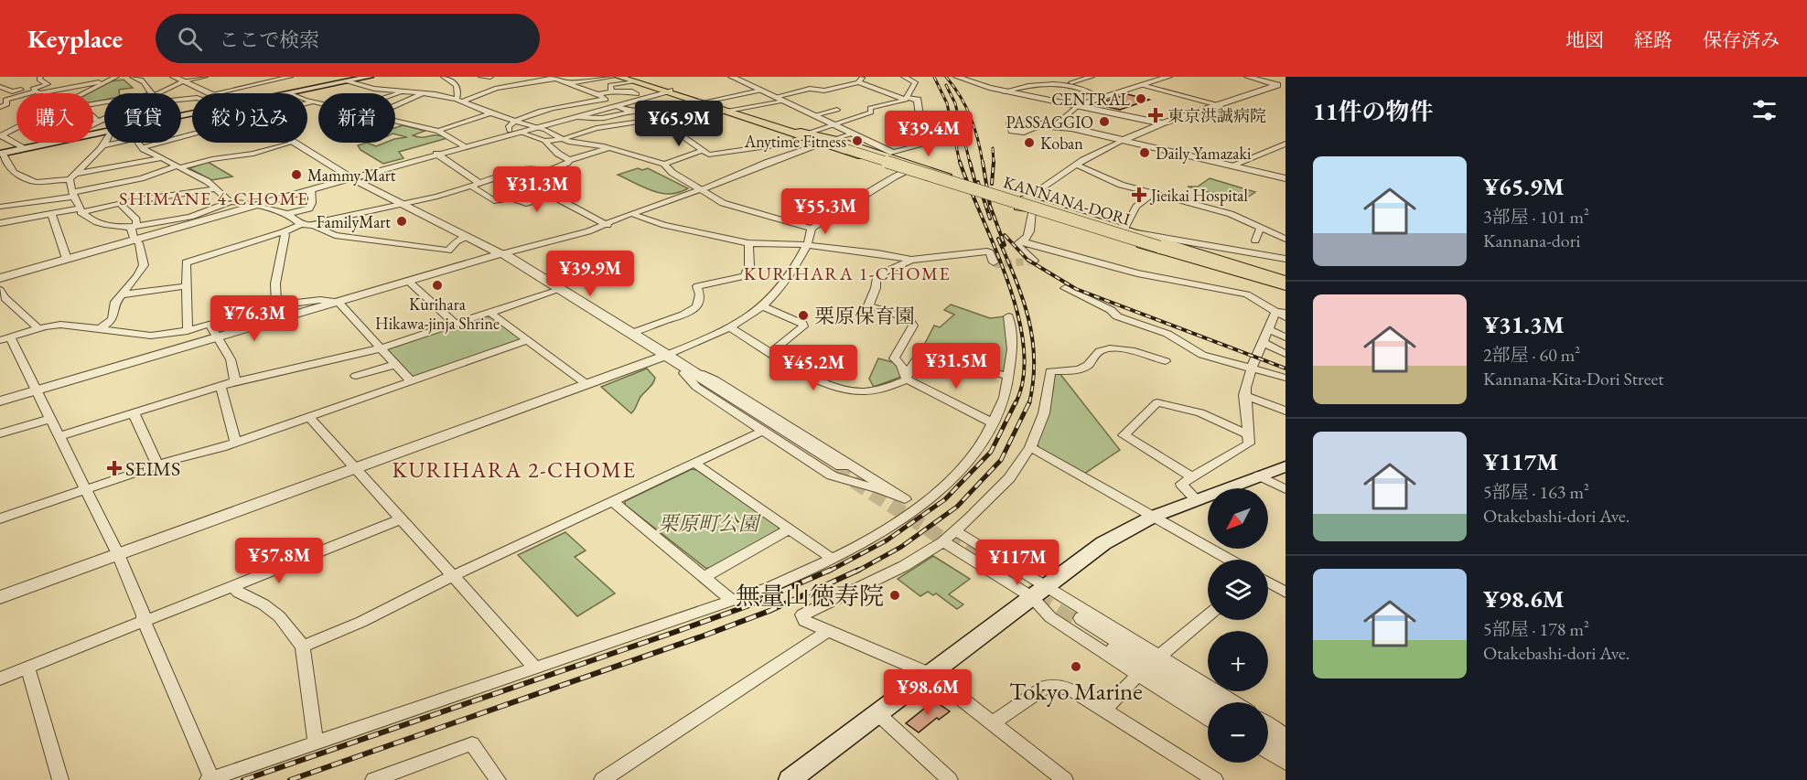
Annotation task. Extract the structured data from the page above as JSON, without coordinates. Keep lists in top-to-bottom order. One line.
{"streets":{"main road":["KANNANA-DORI"]},"districts":["SHIMANE 4-CHOME","KURIHARA 1-CHOME","KURIHARA 2-CHOME"],"parks":["栗原町公園"],"places":{"other":["CENTRAL","PASSAGGIO","Anytime Fitness","Koban","Daily Yamazaki","Mammy Mart","FamilyMart","Kurihara Hikawa-jinja Shrine","栗原保育園","無量山徳寿院","Tokyo Marine"],"health":["東京洪誠病院","Jieikai Hospital","SEIMS"]},"north":"bottom left","page":{"header":"Keyplace","search":"ここで検索","nav":["地図","経路","保存済み"],"heading":"11件の物件","chip":["購入","賃貸","絞り込み","新着"],"price":["¥65.9M","¥39.4M","¥31.3M","¥55.3M","¥39.9M","¥76.3M","¥31.5M","¥45.2M","¥57.8M","¥117M","¥98.6M"],"list":[{"name":"¥65.9M","note":"3部屋 · 101 m² · Kannana-dori"},{"name":"¥31.3M","note":"2部屋 · 60 m² · Kannana-Kita-Dori Street"},{"name":"¥117M","note":"5部屋 · 163 m² · Otakebashi-dori Ave."},{"name":"¥98.6M","note":"5部屋 · 178 m² · Otakebashi-dori Ave."}],"map_buttons":["+","−"]}}
